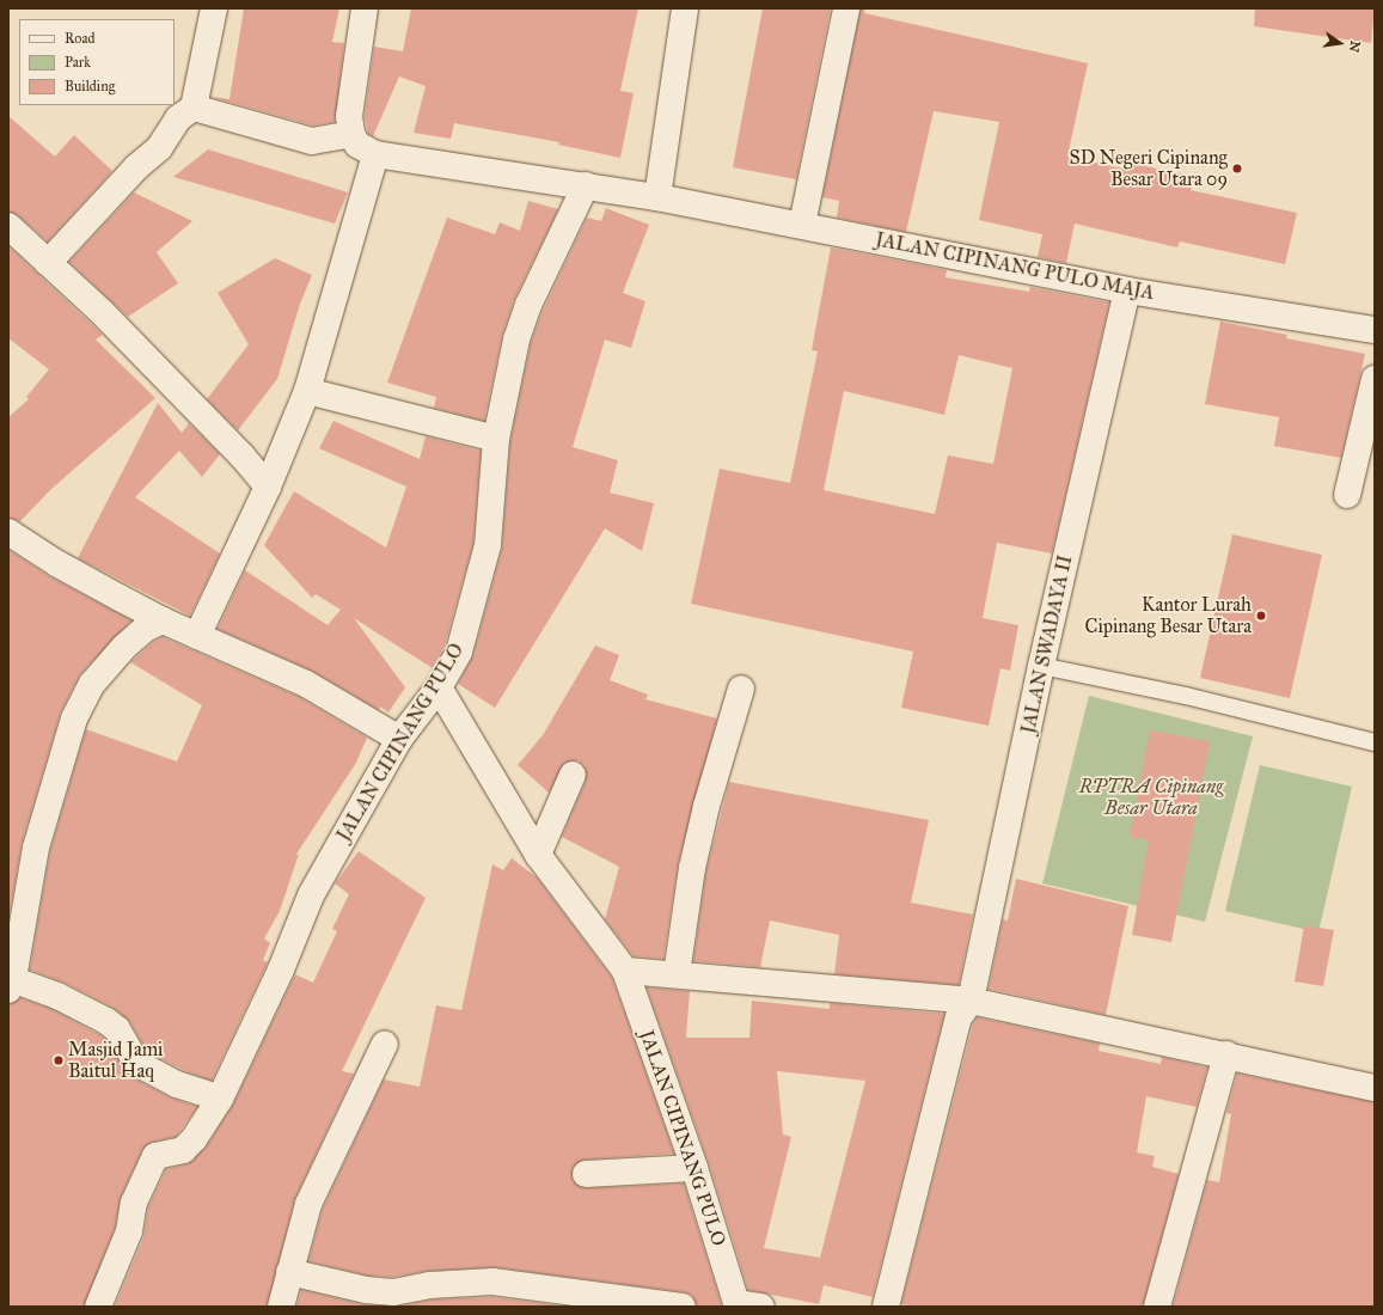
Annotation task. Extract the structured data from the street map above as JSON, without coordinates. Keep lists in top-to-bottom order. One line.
{"streets":{"street":["JALAN CIPINANG PULO MAJA","JALAN SWADAYA II","JALAN CIPINANG PULO"]},"crossings":[["JALAN CIPINANG PULO MAJA","JALAN SWADAYA II"],["JALAN CIPINANG PULO MAJA","JALAN CIPINANG PULO"]],"parks":["RPTRA Cipinang Besar Utara"],"places":["SD Negeri Cipinang Besar Utara 09","Kantor Lurah Cipinang Besar Utara","Masjid Jami Baitul Haq"],"legend":["Road","Park","Building"],"north":"right"}
